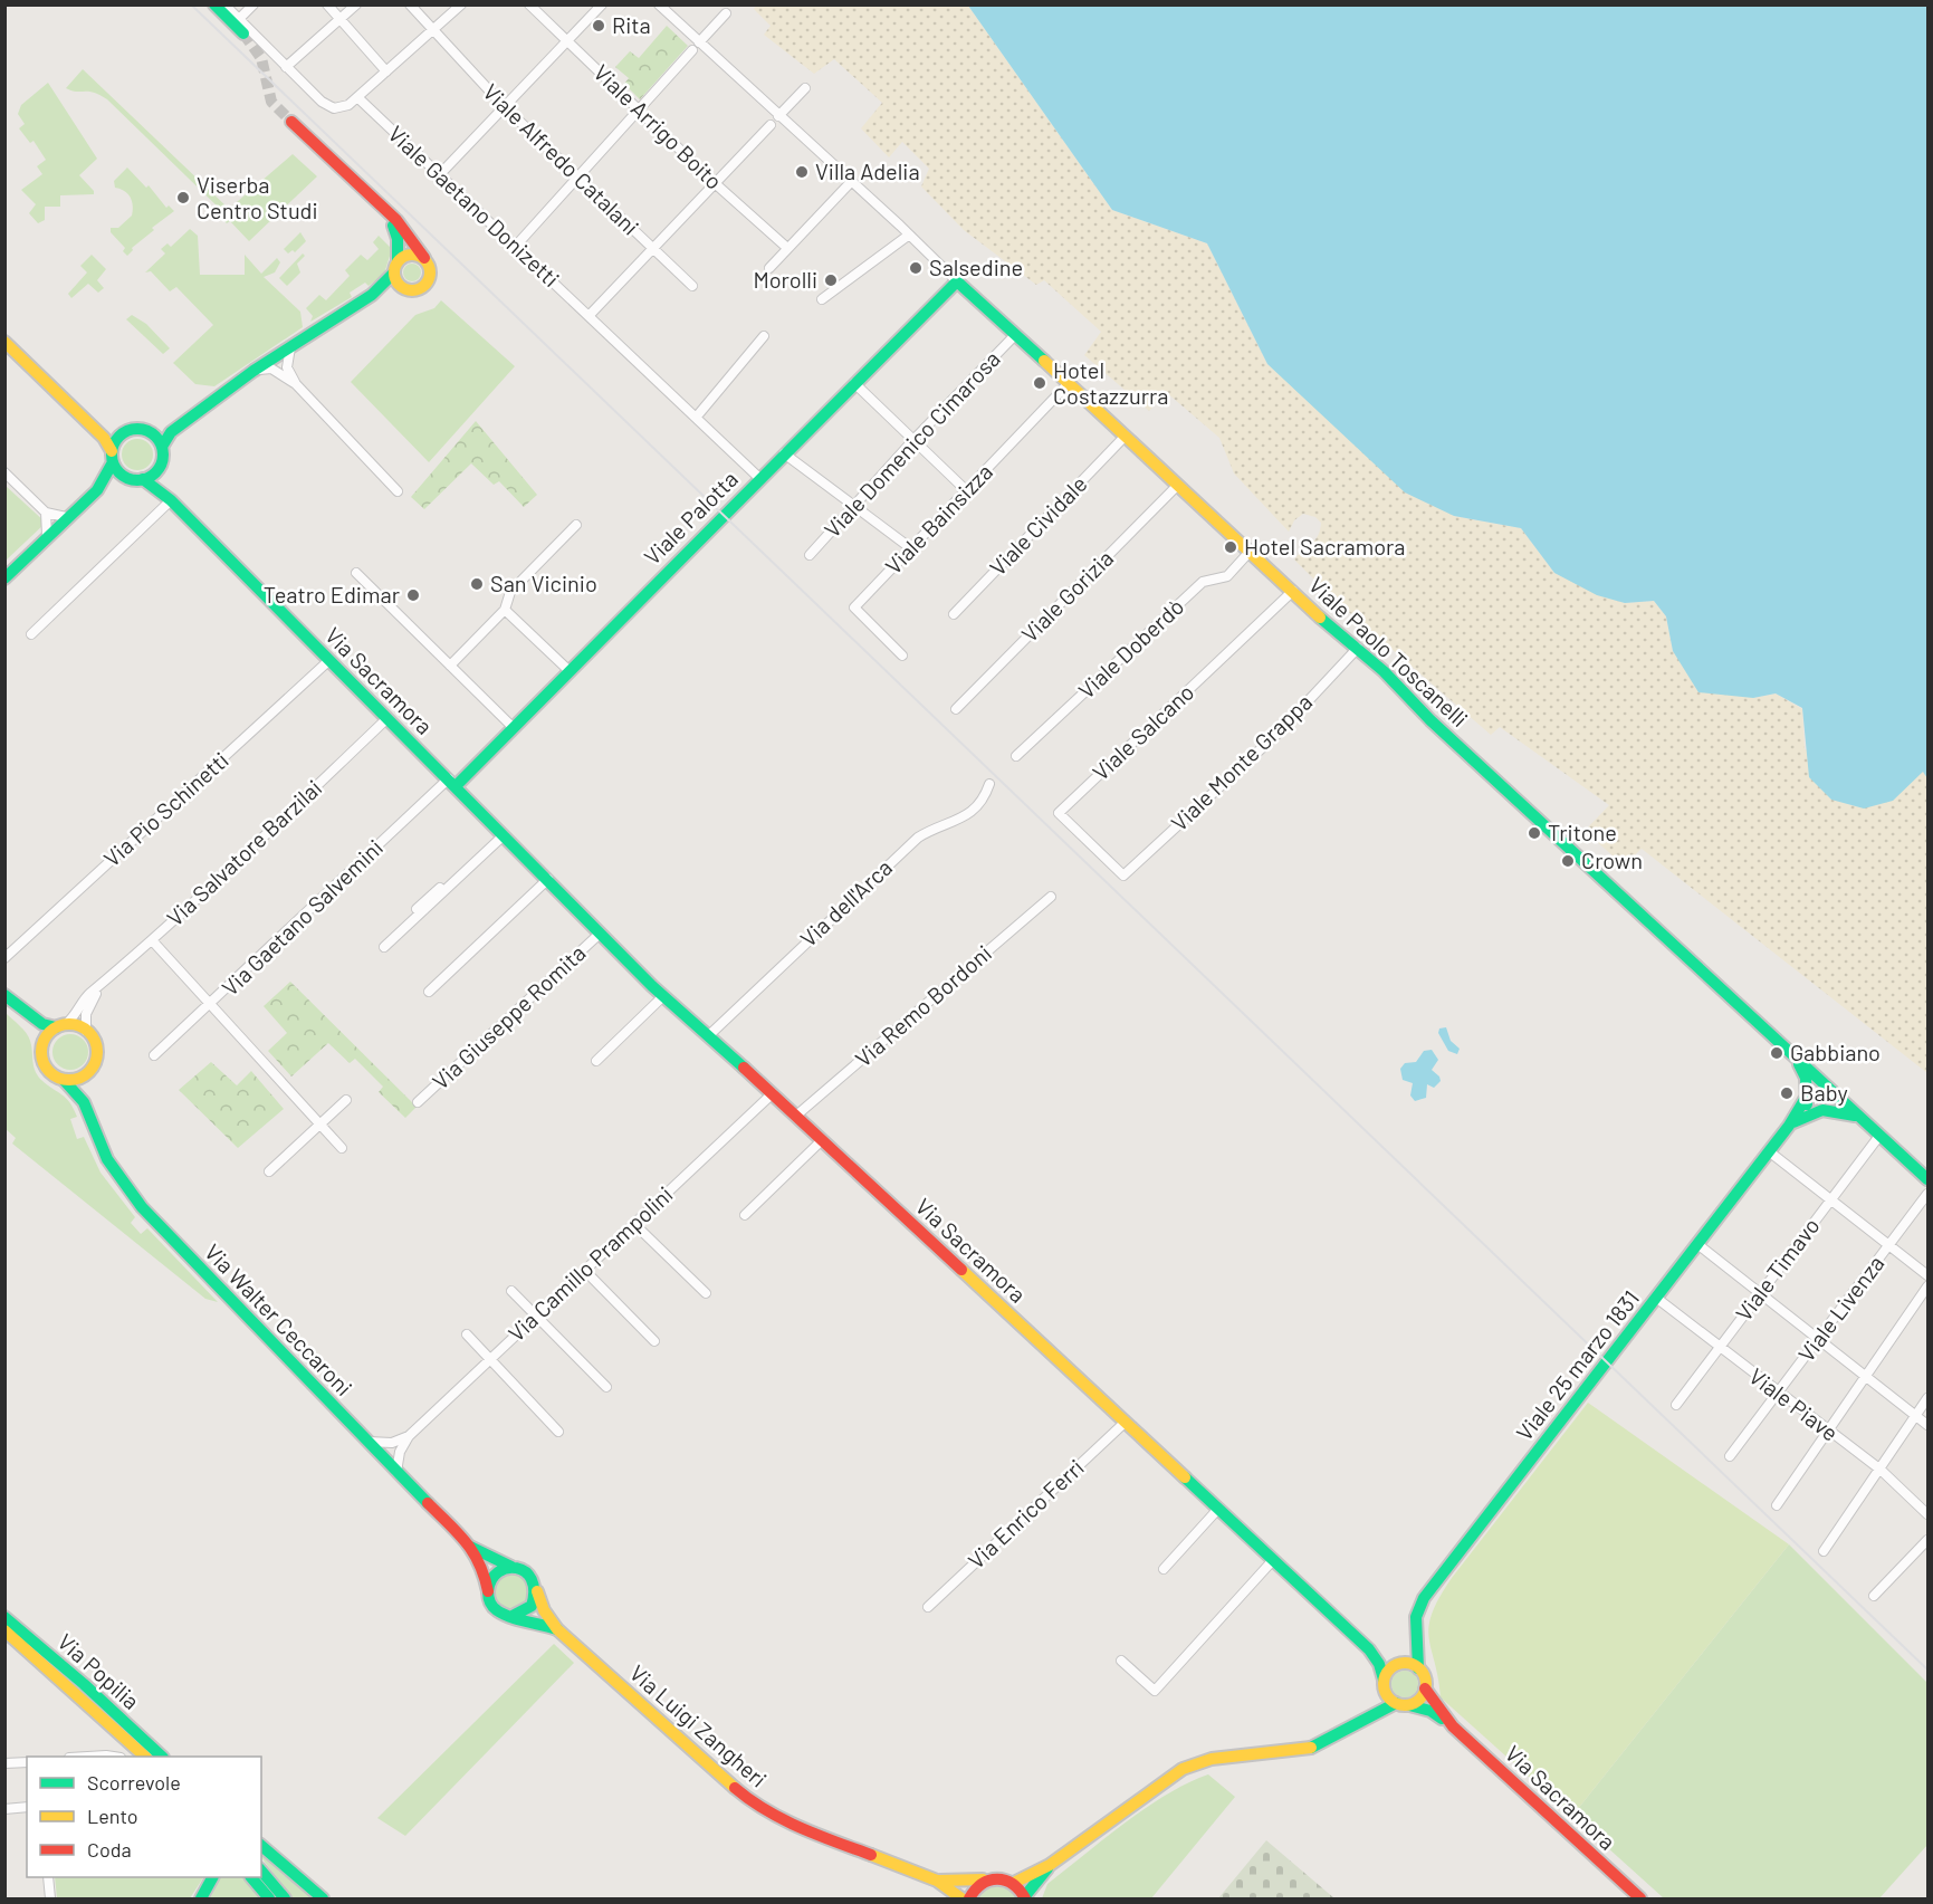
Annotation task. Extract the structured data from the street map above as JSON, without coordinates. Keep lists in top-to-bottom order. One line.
{"streets":{"street":["Viale Arrigo Boito","Viale Alfredo Catalani","Viale Gaetano Donizetti","Viale Domenico Cimarosa","Viale Palotta","Viale Bainsizza","Viale Cividale","Viale Gorizia","Viale Doberdò","Viale Paolo Toscanelli","Via Sacramora","Viale Salcano","Viale Monte Grappa","Via Pio Schinetti","Via Salvatore Barzilai","Via dell'Arca","Via Gaetano Salvemini","Via Remo Bordoni","Via Giuseppe Romita","Via Camillo Prampolini","Viale Timavo","Viale Livenza","Via Walter Ceccaroni","Viale 25 marzo 1831","Viale Piave","Via Enrico Ferri","Via Popilia","Via Luigi Zangheri"]},"crossings":[["Viale Gaetano Donizetti","Viale Palotta"],["Viale Domenico Cimarosa","Viale Paolo Toscanelli"],["Viale Palotta","Viale Paolo Toscanelli"],["Viale Palotta","Via Sacramora"],["Viale Palotta","Via Gaetano Salvemini"],["Viale Bainsizza","Viale Paolo Toscanelli"],["Viale Cividale","Viale Paolo Toscanelli"],["Viale Gorizia","Viale Paolo Toscanelli"],["Viale Doberdò","Viale Paolo Toscanelli"],["Viale Paolo Toscanelli","Viale Salcano"],["Viale Paolo Toscanelli","Viale Monte Grappa"],["Viale Paolo Toscanelli","Viale Timavo"],["Viale Paolo Toscanelli","Viale 25 marzo 1831"],["Via Sacramora","Via Pio Schinetti"],["Via Sacramora","Via Salvatore Barzilai"],["Via Sacramora","Via dell'Arca"],["Via Sacramora","Via Gaetano Salvemini"],["Via Sacramora","Via Remo Bordoni"],["Via Sacramora","Via Giuseppe Romita"],["Via Sacramora","Via Camillo Prampolini"],["Via Sacramora","Viale 25 marzo 1831"],["Via Sacramora","Via Enrico Ferri"],["Viale Salcano","Viale Monte Grappa"],["Via Salvatore Barzilai","Via Walter Ceccaroni"],["Via Camillo Prampolini","Via Walter Ceccaroni"],["Viale Timavo","Viale Piave"],["Viale Livenza","Viale Piave"],["Via Walter Ceccaroni","Via Luigi Zangheri"],["Viale 25 marzo 1831","Viale Piave"]],"places":["Rita","Villa Adelia","Viserba Centro Studi","Salsedine","Morolli","Hotel Costazzurra","Hotel Sacramora","San Vicinio","Teatro Edimar","Tritone","Crown","Gabbiano","Baby"],"legend":["Scorrevole","Lento","Coda"]}
